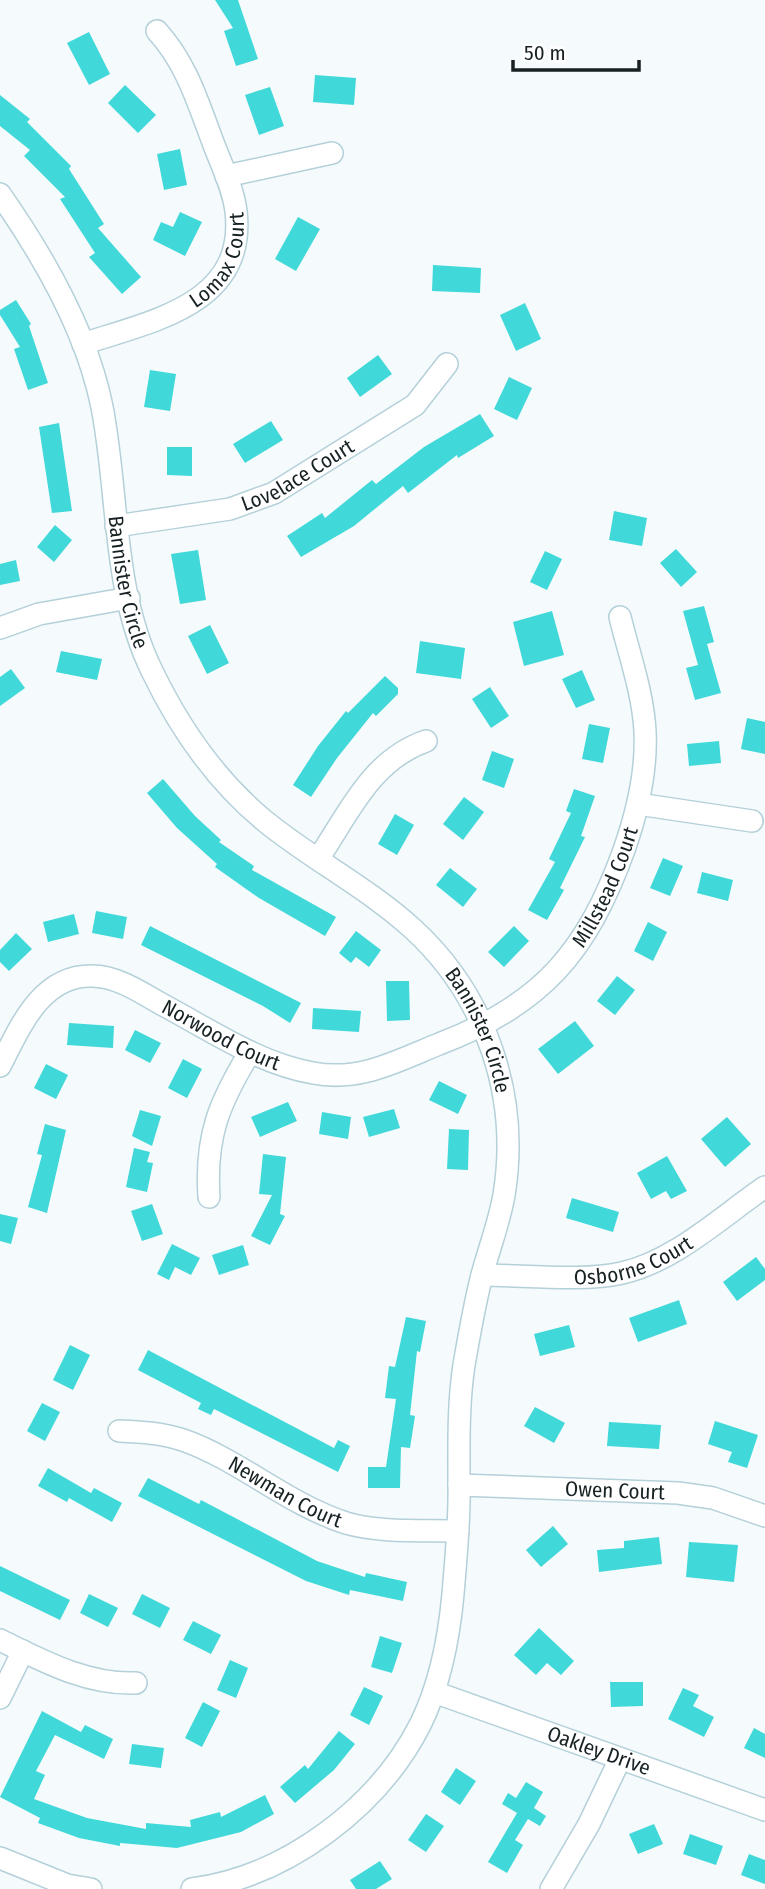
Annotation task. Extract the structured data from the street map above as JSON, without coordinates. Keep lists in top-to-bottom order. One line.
{"streets":{"street":["Lomax Court","Lovelace Court","Bannister Circle","Millstead Court","Norwood Court","Osborne Court","Newman Court","Owen Court","Oakley Drive"]},"crossings":[["Lomax Court","Bannister Circle"],["Lovelace Court","Bannister Circle"],["Bannister Circle","Millstead Court"],["Bannister Circle","Norwood Court"],["Bannister Circle","Osborne Court"],["Bannister Circle","Newman Court"],["Bannister Circle","Owen Court"],["Bannister Circle","Oakley Drive"],["Millstead Court","Norwood Court"]],"scale_bar":"50 m"}
